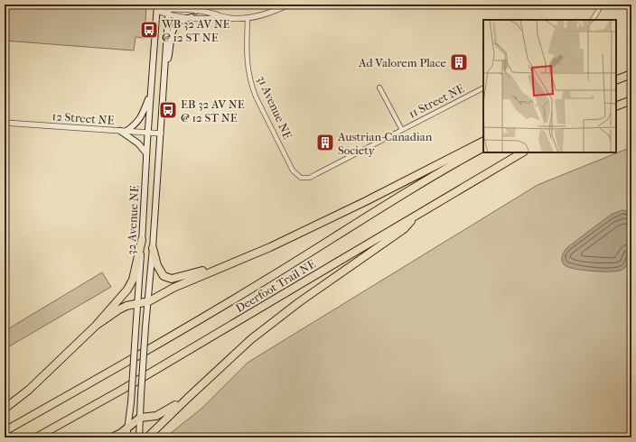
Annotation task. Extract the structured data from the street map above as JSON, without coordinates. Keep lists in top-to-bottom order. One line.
{"streets":{"highway":["Deerfoot Trail NE"],"main road":["32 Avenue NE"],"street":["11 Street NE","31 Avenue NE","12 Street NE"]},"crossings":[["11 Street NE","31 Avenue NE"],["12 Street NE","32 Avenue NE"]],"places":{"bus stop":["WB 32 AV NE @ 12 ST NE","EB 32 AV NE @ 12 ST NE"],"building":["Ad Valorem Place","Austrian-Canadian Society"]}}
